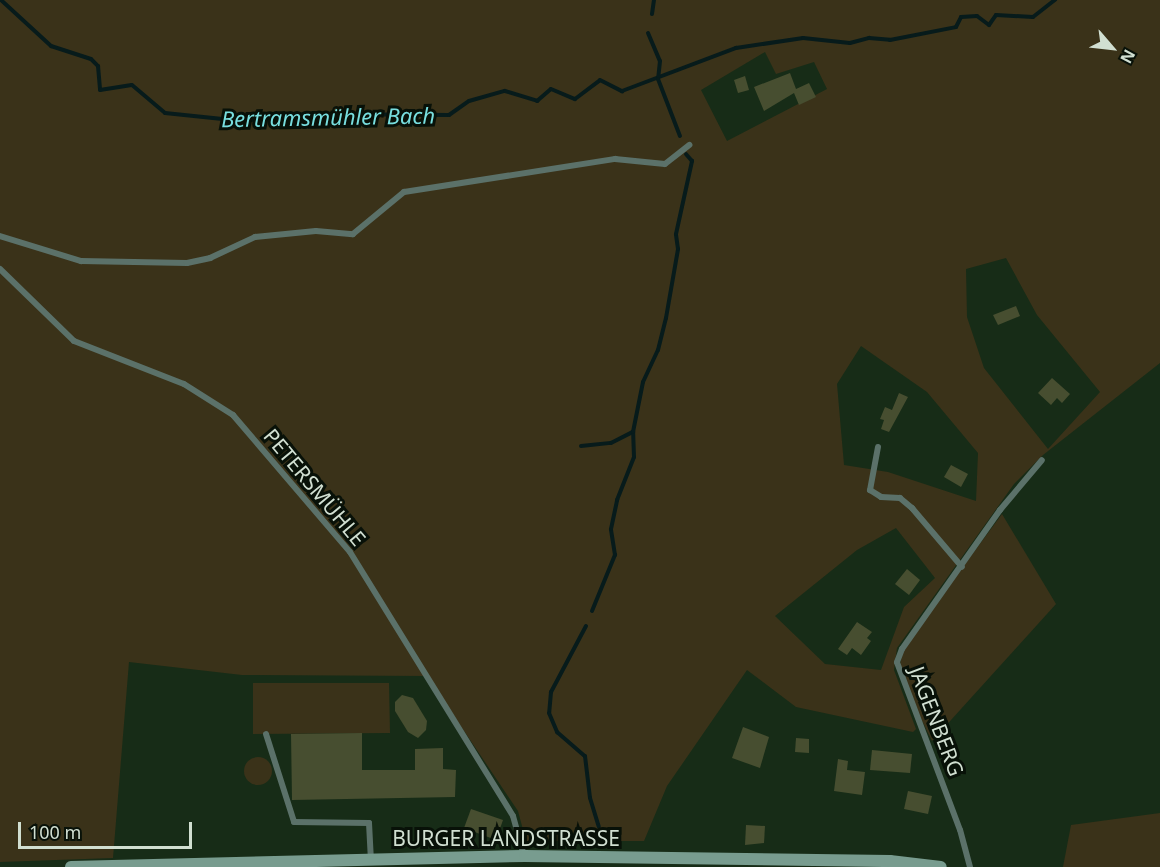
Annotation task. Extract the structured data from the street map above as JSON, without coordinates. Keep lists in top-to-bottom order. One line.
{"streets":{"main road":["BURGER LANDSTRASSE"],"lane":["PETERSMÜHLE","JAGENBERG"]},"crossings":[["PETERSMÜHLE","BURGER LANDSTRASSE"]],"water":["Bertramsmühler Bach"],"scale_bar":"100 m","north":"bottom right"}
